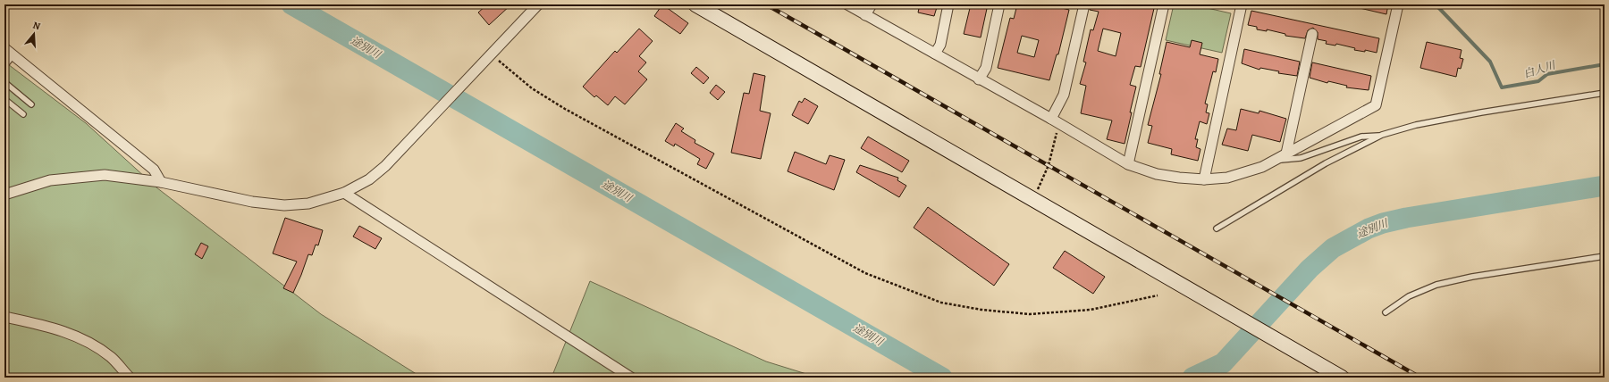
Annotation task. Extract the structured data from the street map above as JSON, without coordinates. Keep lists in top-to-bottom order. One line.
{"water":["途別川","白人川"],"north":"top"}
